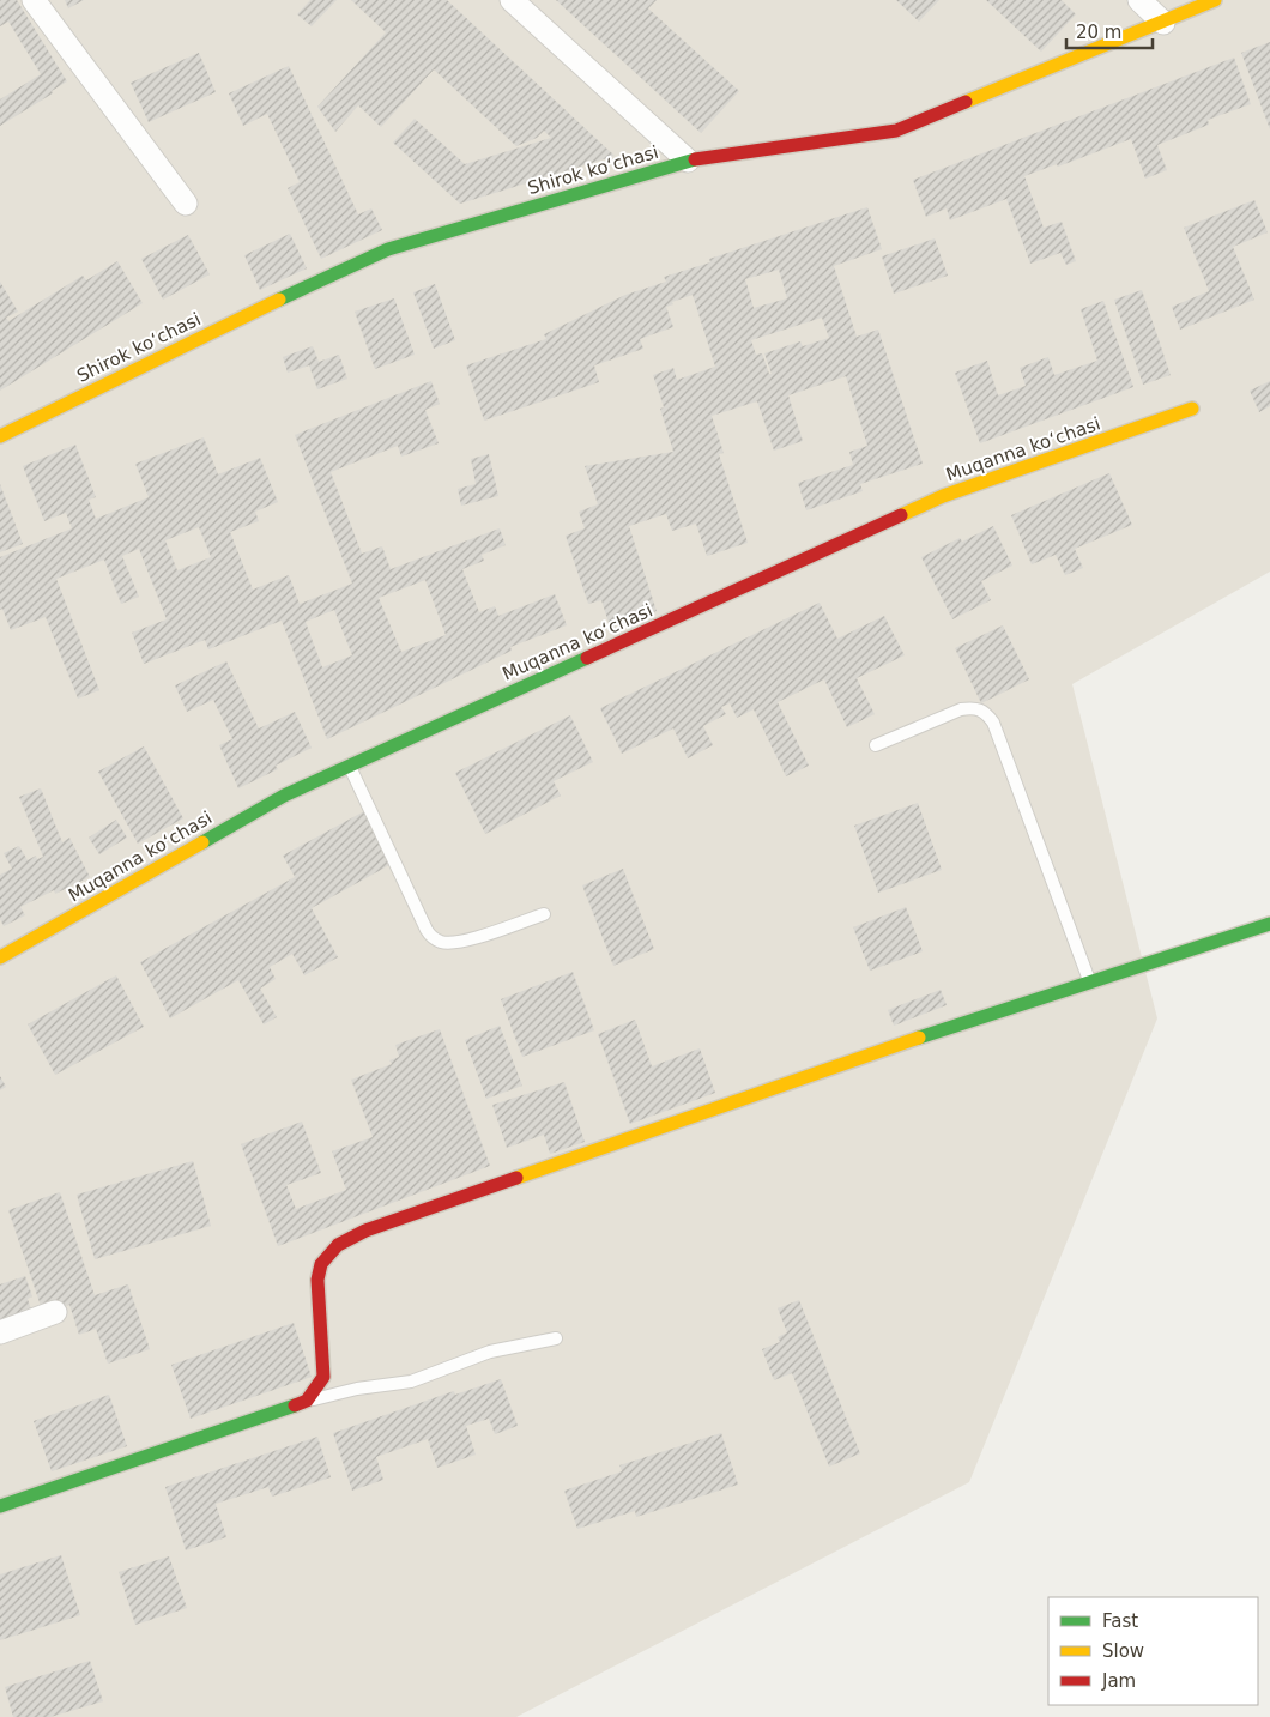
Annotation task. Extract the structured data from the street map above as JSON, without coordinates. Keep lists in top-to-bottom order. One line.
{"streets":{"street":["Shirok koʻchasi","Muqanna koʻchasi"]},"legend":["Fast","Slow","Jam"],"scale_bar":"20 m"}
